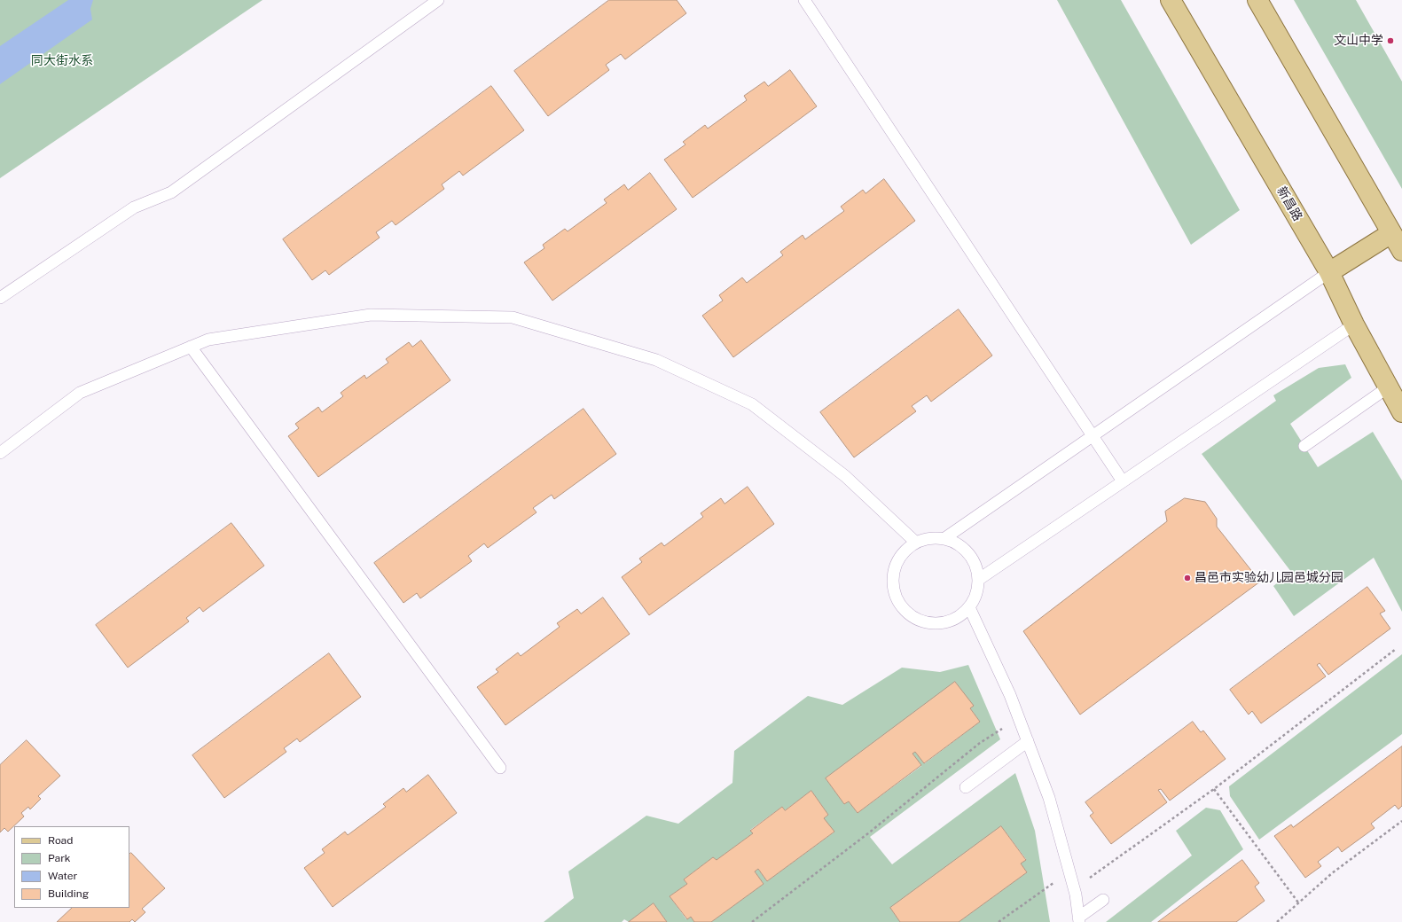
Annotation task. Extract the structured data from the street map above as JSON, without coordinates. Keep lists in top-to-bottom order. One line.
{"streets":{"main road":["新昌路"]},"parks":["同大街水系"],"places":["文山中学","昌邑市实验幼儿园邑城分园"],"legend":["Road","Park","Water","Building"]}
